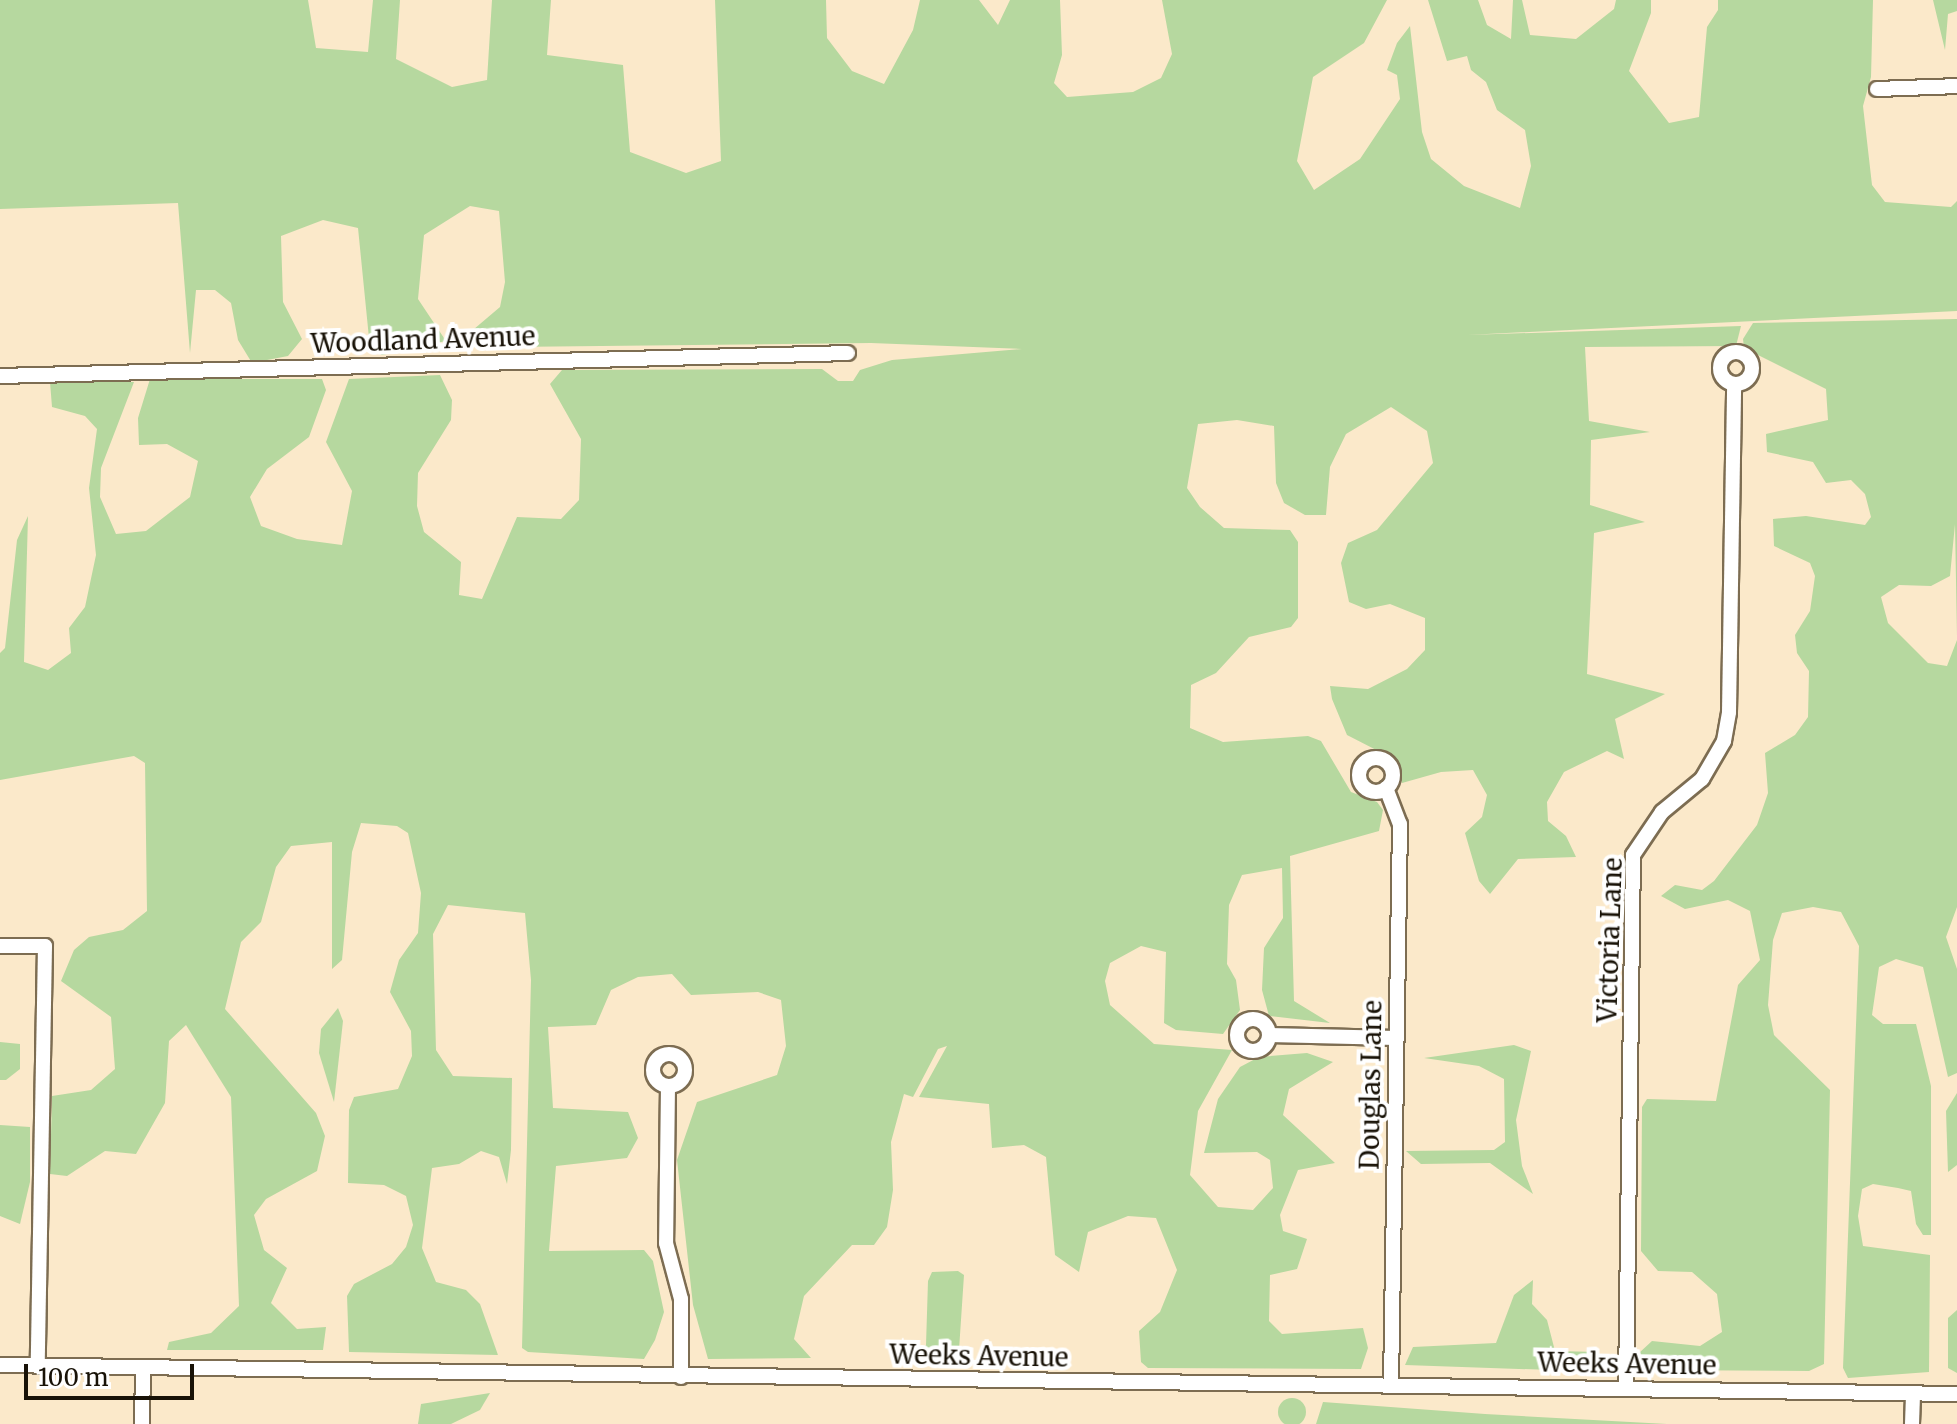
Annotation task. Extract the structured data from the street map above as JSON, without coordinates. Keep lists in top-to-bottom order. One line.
{"streets":{"street":["Woodland Avenue","Victoria Lane","Douglas Lane","Weeks Avenue"]},"crossings":[["Victoria Lane","Weeks Avenue"],["Douglas Lane","Weeks Avenue"]],"scale_bar":"100 m"}
